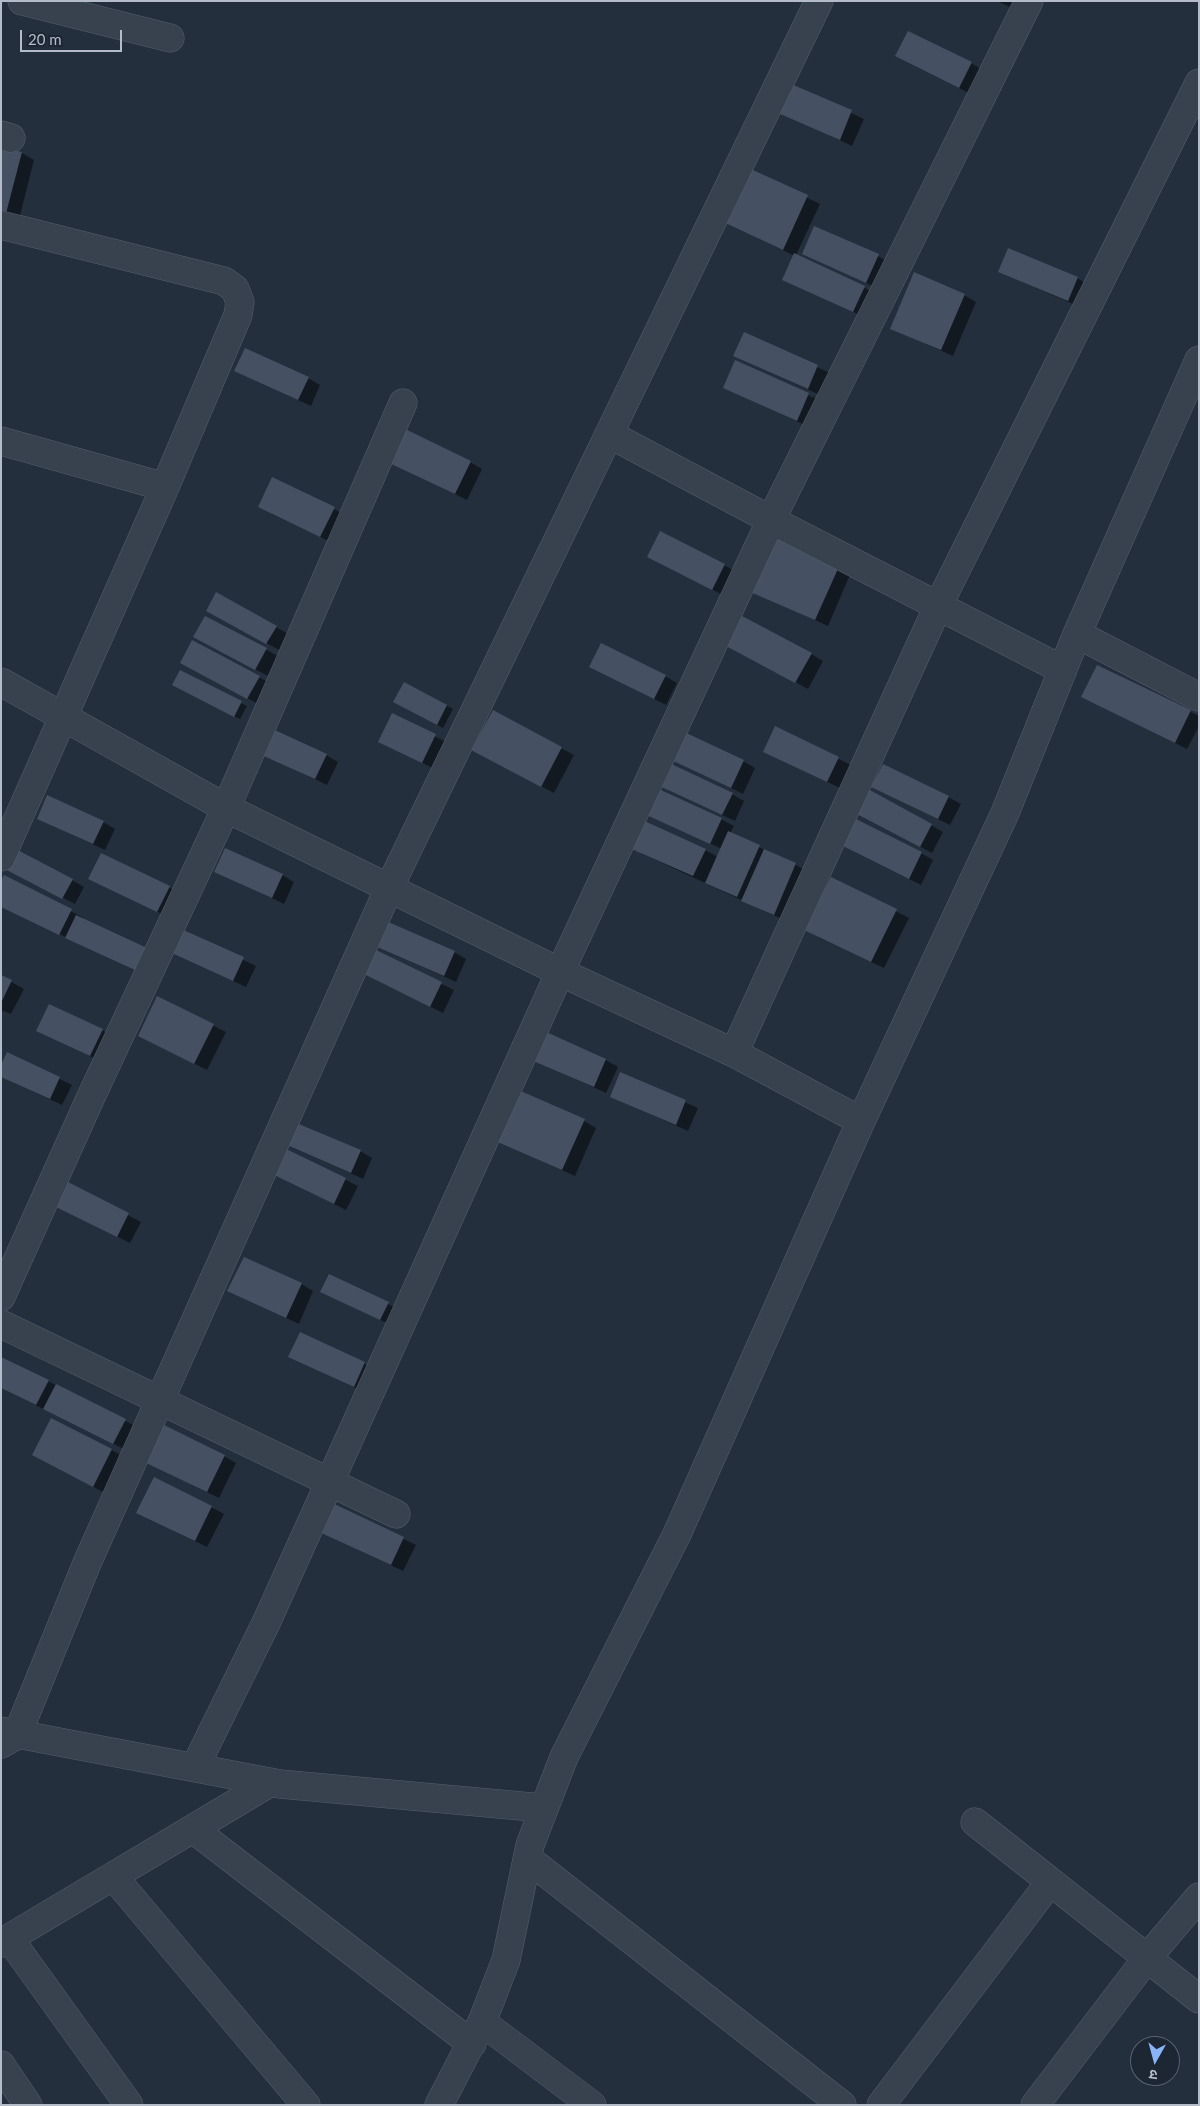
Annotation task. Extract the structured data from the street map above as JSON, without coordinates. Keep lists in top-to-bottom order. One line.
{"scale_bar":"20 m","north":"bottom"}
